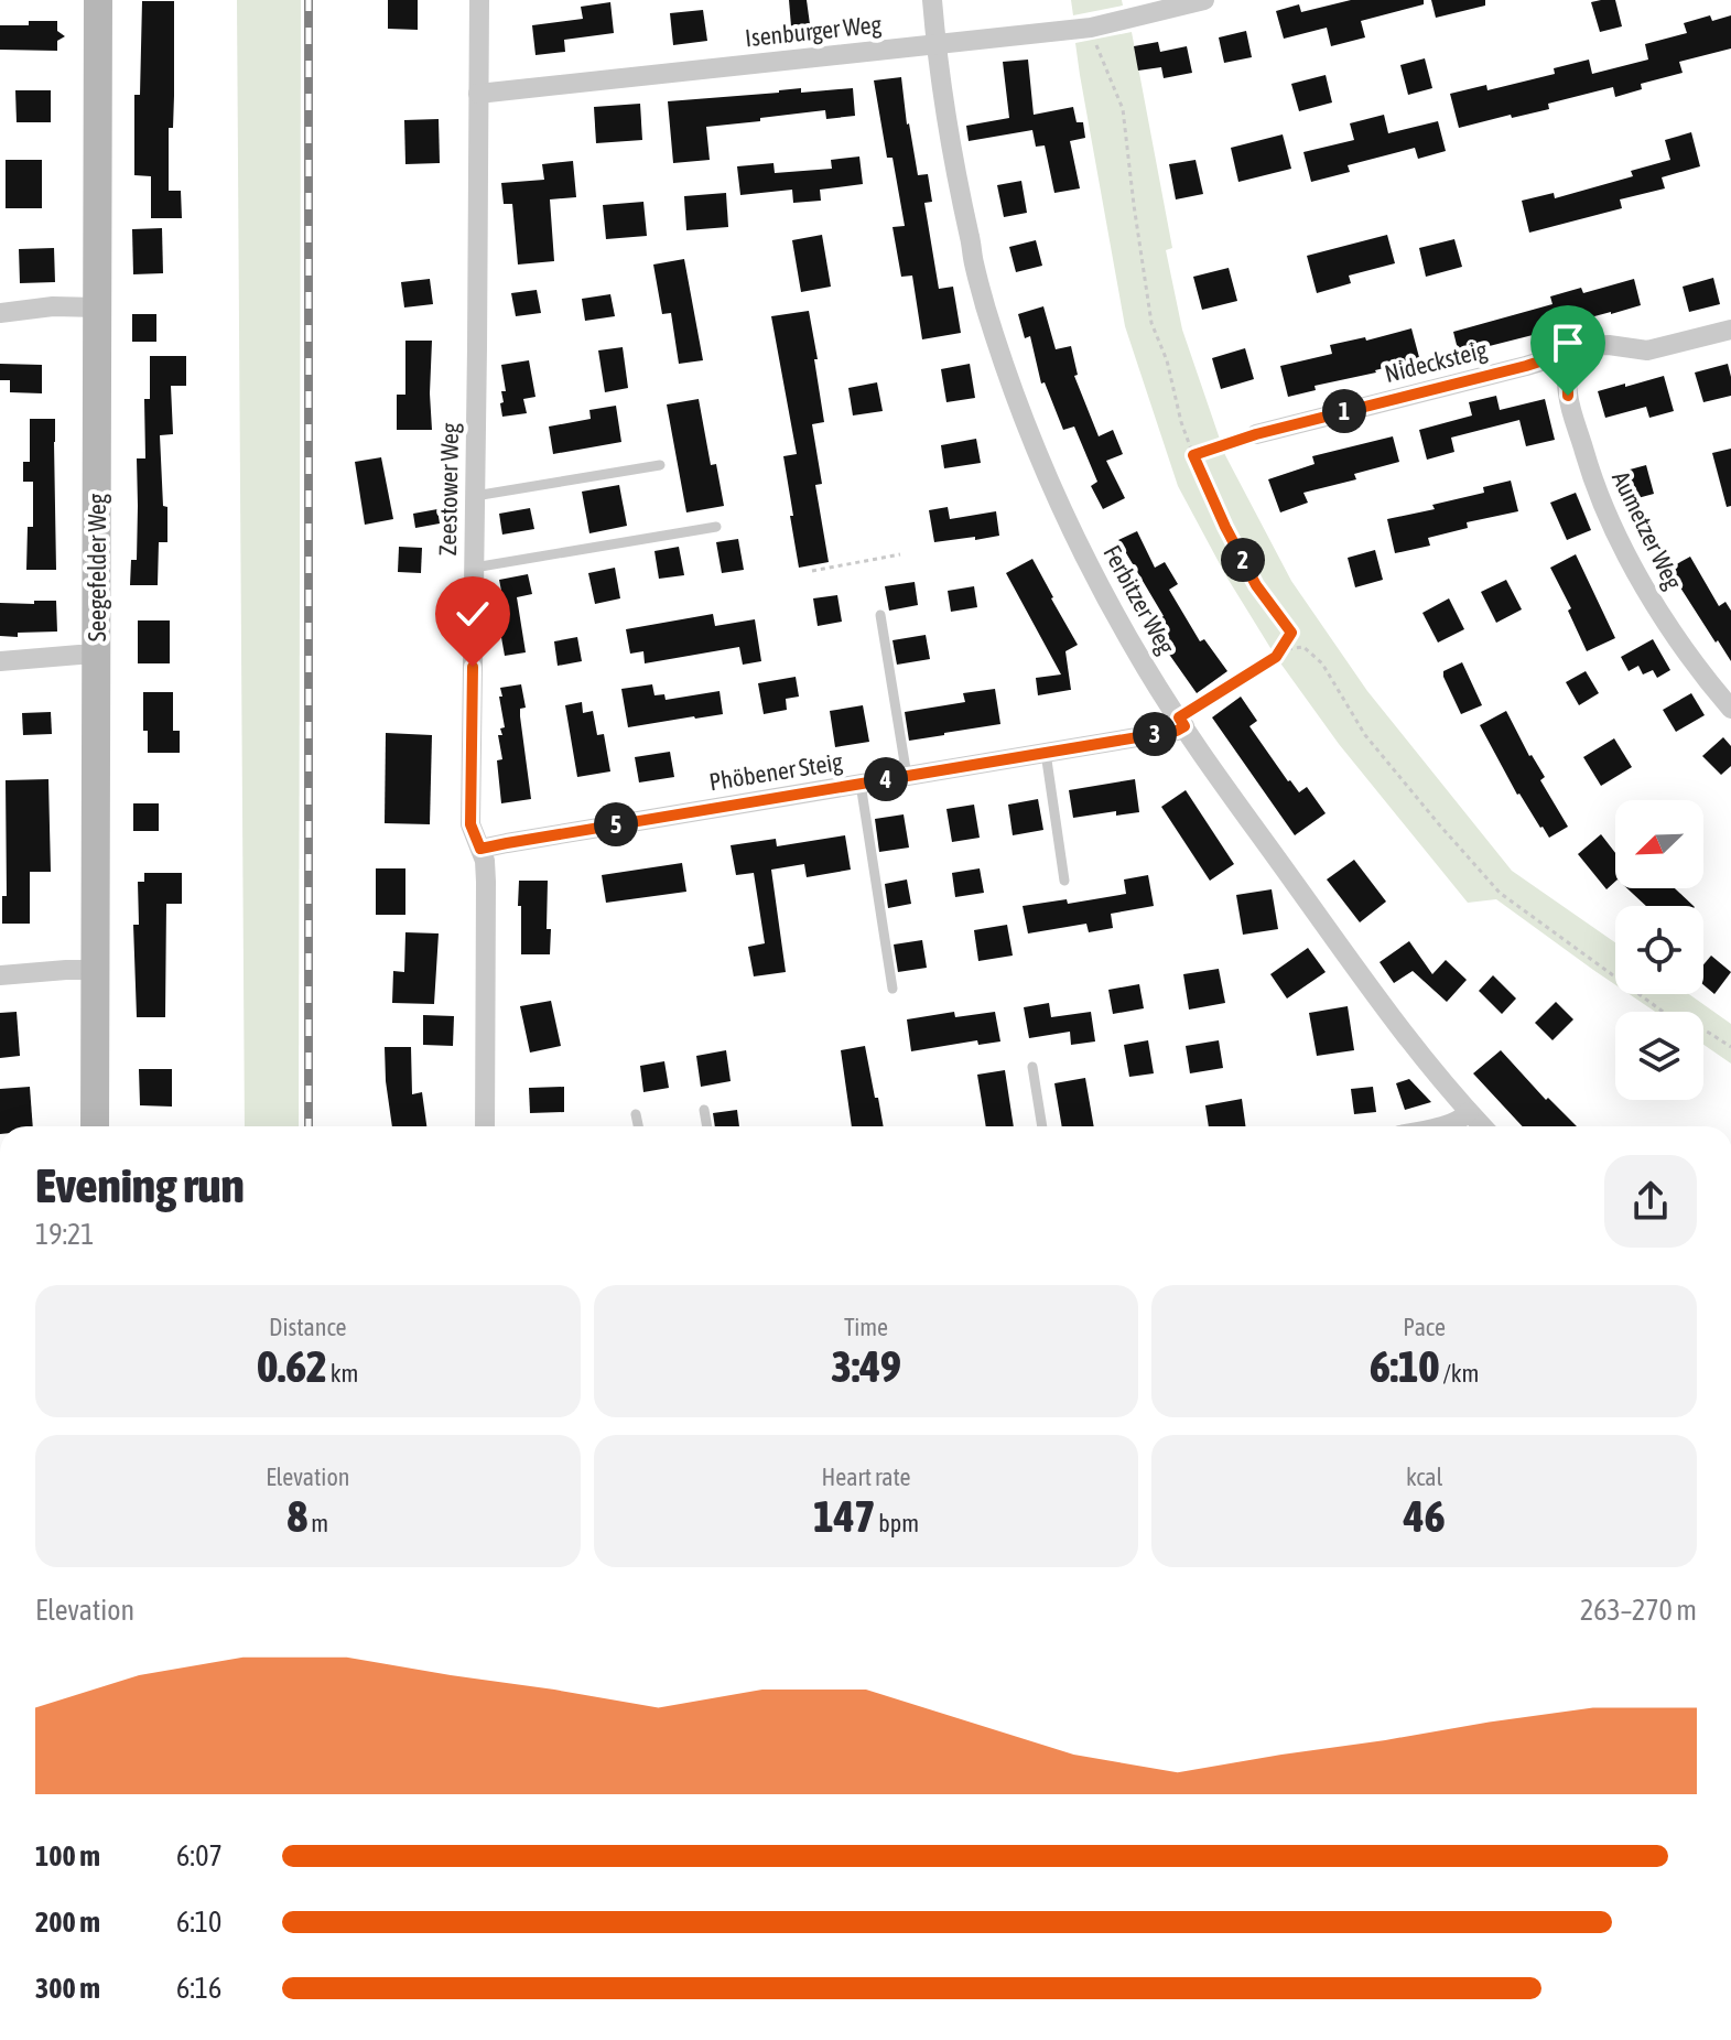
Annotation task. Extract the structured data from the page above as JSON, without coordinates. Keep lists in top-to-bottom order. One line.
{"streets":{"street":["Isenburger Weg","Nidecksteig","Zeestower Weg","Aumetzer Weg","Seegefelder Weg","Ferbitzer Weg","Phöbener Steig"]},"crossings":[["Isenburger Weg","Zeestower Weg"],["Isenburger Weg","Ferbitzer Weg"],["Nidecksteig","Aumetzer Weg"],["Zeestower Weg","Phöbener Steig"],["Ferbitzer Weg","Phöbener Steig"]],"north":"bottom left","page":{"pins":["1","2","3","4","5"],"heading":["Evening run","19:21"],"stats":[["Distance","0.62 km"],["Time","3:49"],["Pace","6:10 /km"],["Elevation","8 m"],["Heart rate","147 bpm"],["kcal","46"]],"chart":["Elevation","263–270 m"],"list":[{"name":"100 m","note":"6:07"},{"name":"200 m","note":"6:10"},{"name":"300 m","note":"6:16"}]}}
